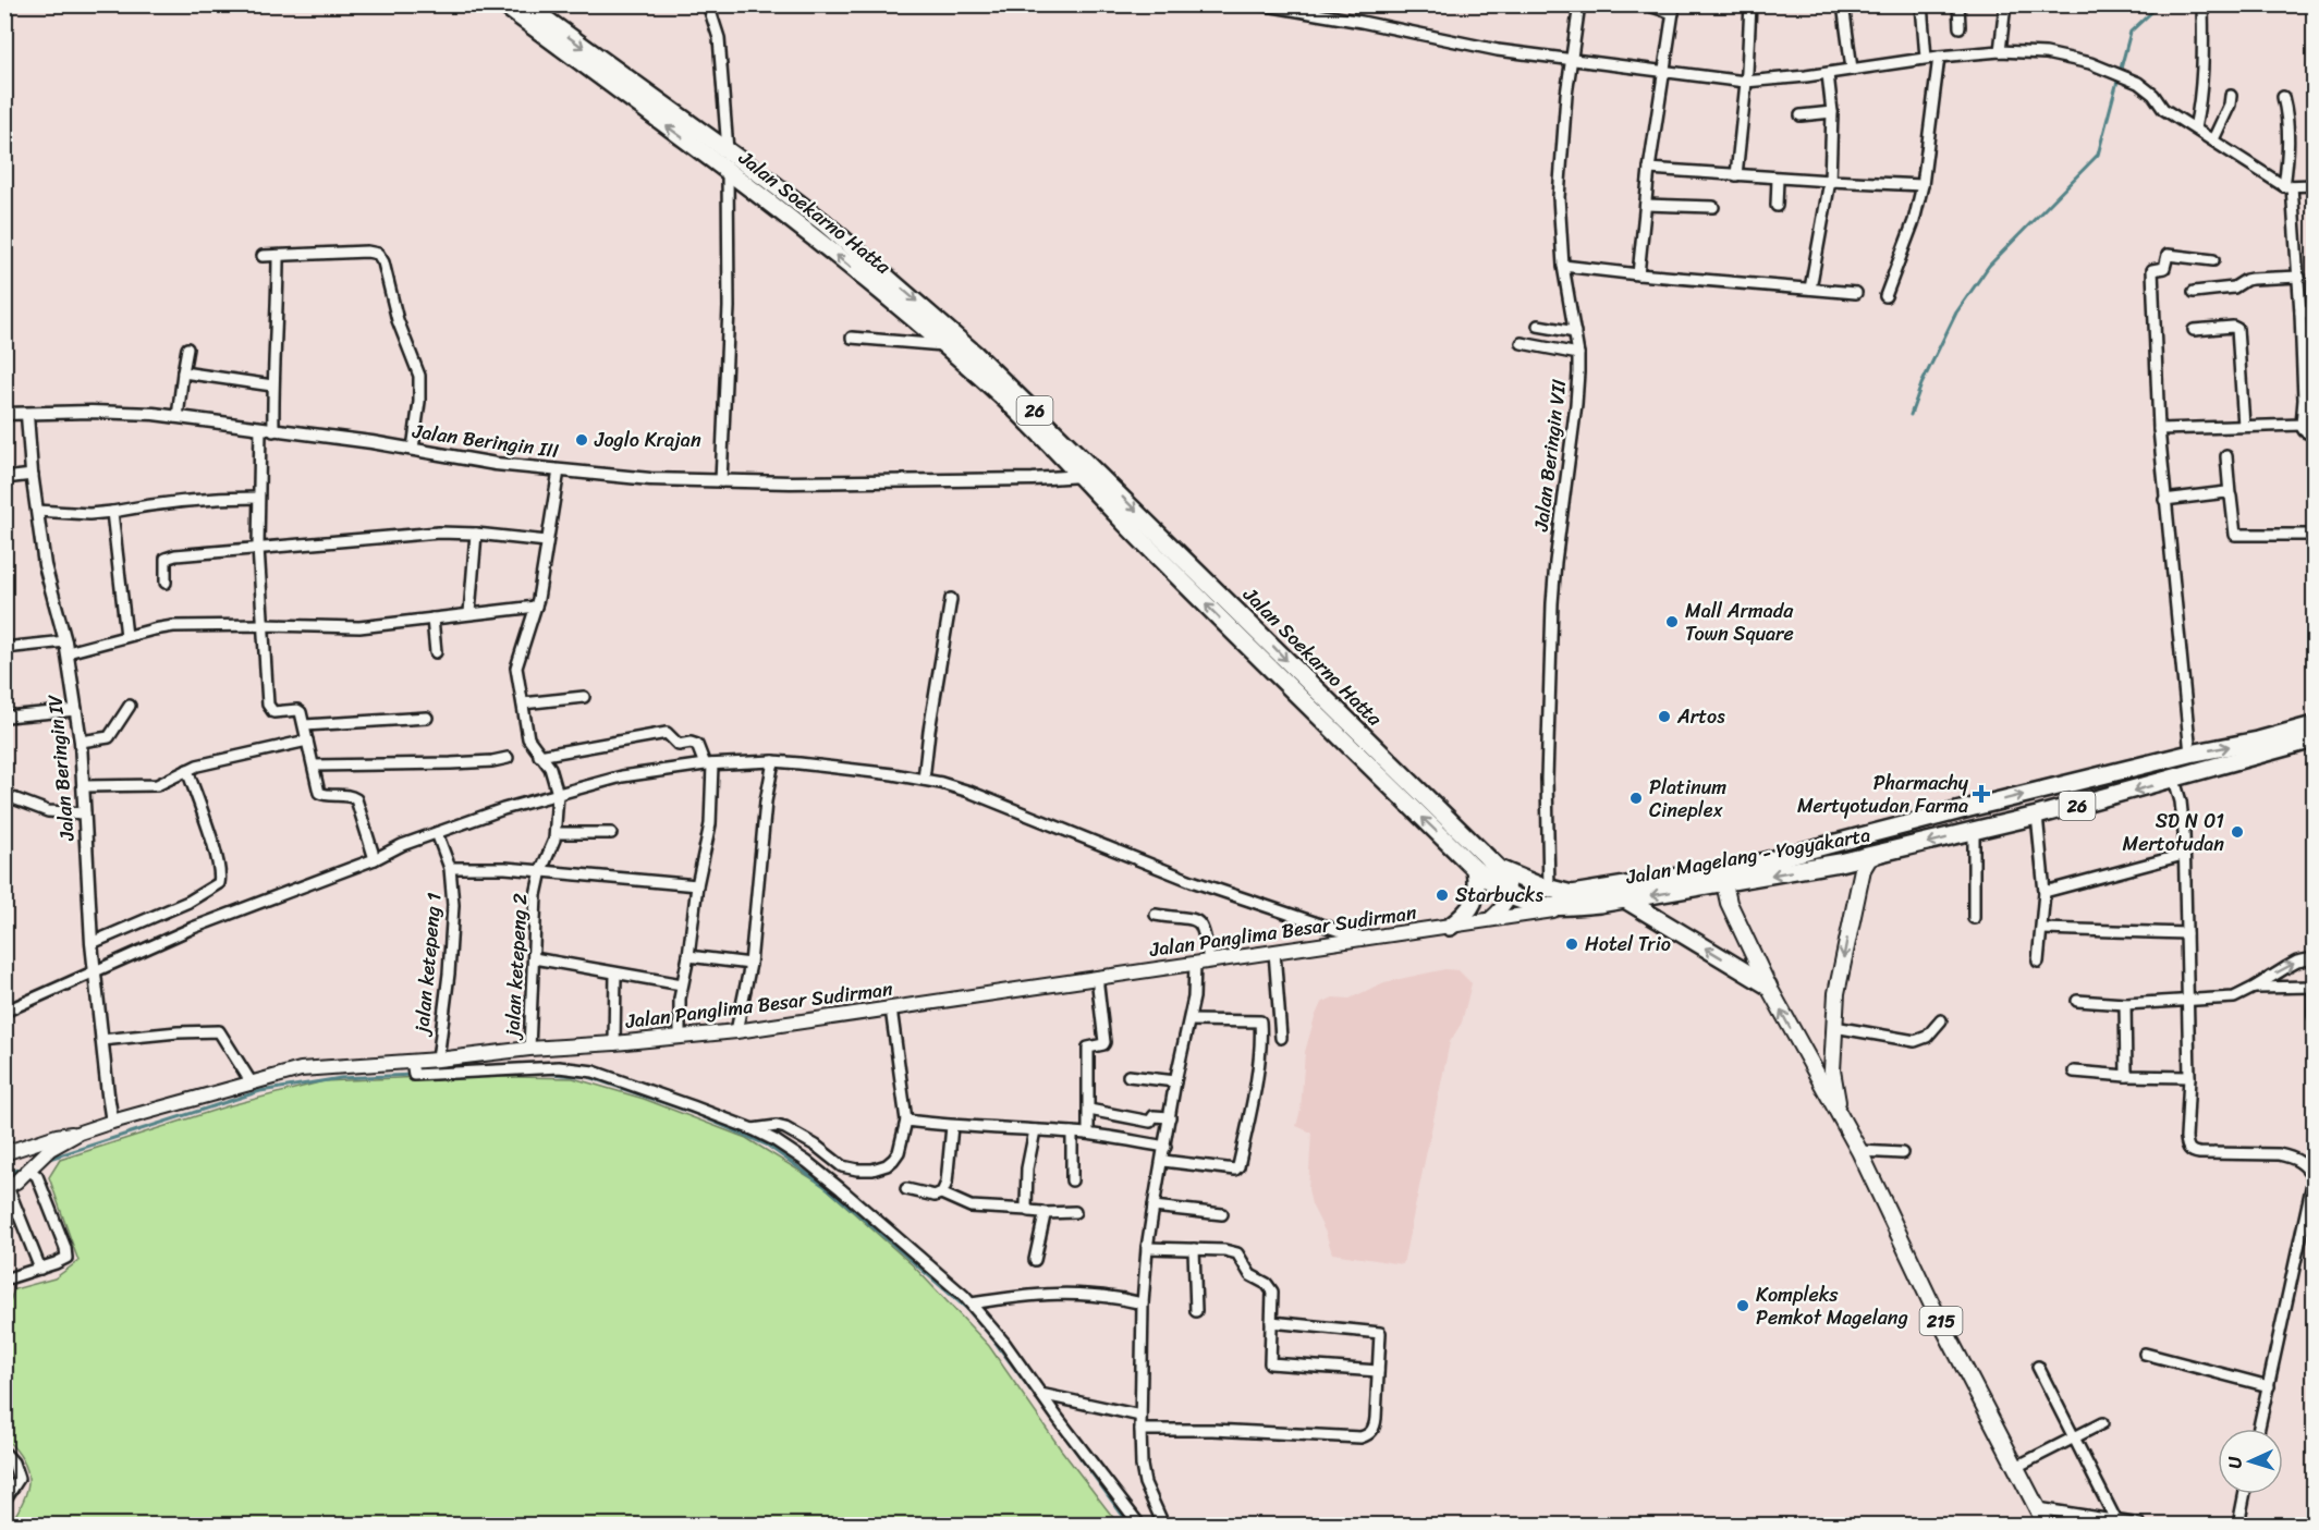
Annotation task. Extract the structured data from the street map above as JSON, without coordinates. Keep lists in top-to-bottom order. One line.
{"streets":{"highway":["Jalan Soekarno Hatta","26","Jalan Magelang - Yogyakarta"],"main road":["Jalan Panglima Besar Sudirman","215"],"street":["Jalan Beringin III","Jalan Beringin VII","Jalan Beringin IV","jalan ketepeng 1","jalan ketepeng 2"]},"crossings":[["Jalan Soekarno Hatta","26"],["Jalan Soekarno Hatta","Jalan Beringin III"],["26","Jalan Beringin VII"],["26","Jalan Magelang - Yogyakarta"],["Jalan Beringin III","Jalan Beringin IV"],["Jalan Beringin III","jalan ketepeng 2"],["Jalan Beringin IV","Jalan Panglima Besar Sudirman"],["Jalan Magelang - Yogyakarta","215"],["Jalan Panglima Besar Sudirman","jalan ketepeng 1"],["Jalan Panglima Besar Sudirman","jalan ketepeng 2"]],"places":{"other":["Joglo Krajan","Mall Armada Town Square","Artos","Platinum Cineplex","SD N 01 Mertotudan","Starbucks","Hotel Trio","Kompleks Pemkot Magelang"],"health":["Pharmachy Mertyotudan Farma"]},"north":"left"}
